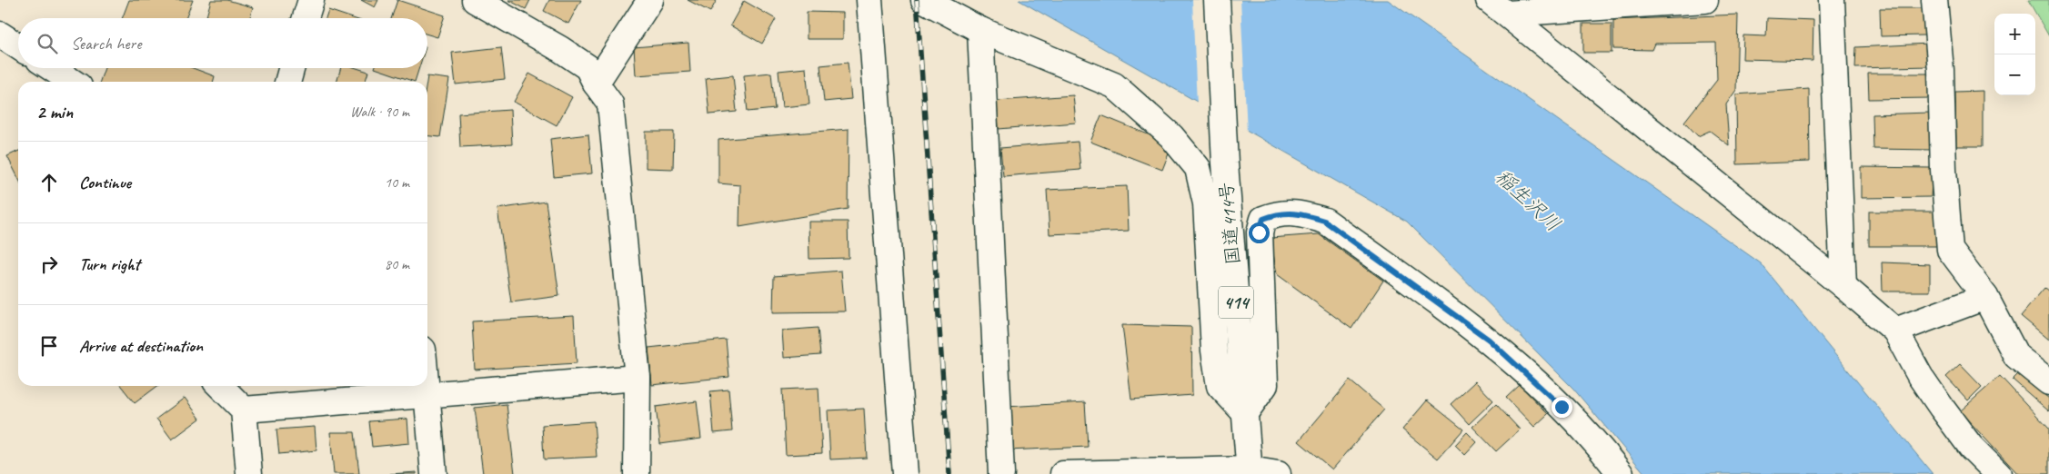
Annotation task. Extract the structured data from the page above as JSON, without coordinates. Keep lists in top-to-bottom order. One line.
{"streets":{"main road":["国道414号","414"]},"water":["稲生沢川"],"page":{"map_buttons":["+","−"],"search":"Search here","heading":["2 min","Walk · 90 m"],"list":[["Continue","10 m"],["Turn right","80 m"],"Arrive at destination"]}}
